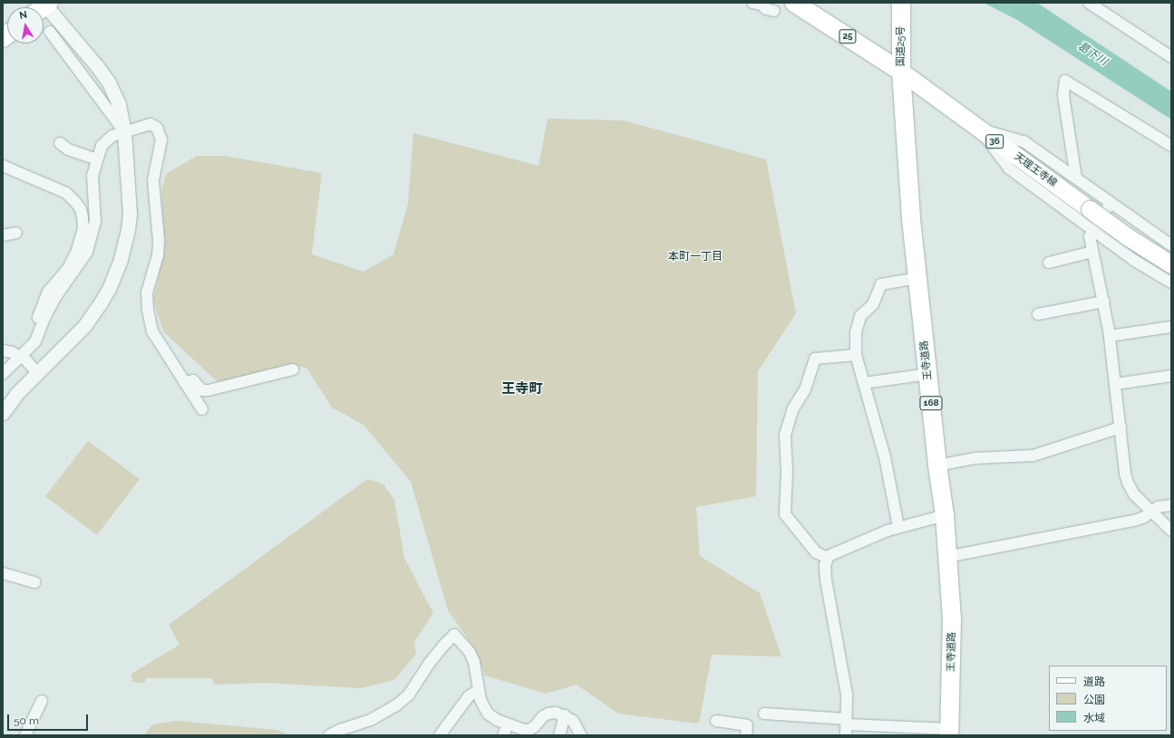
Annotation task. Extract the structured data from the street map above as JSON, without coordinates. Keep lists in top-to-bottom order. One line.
{"streets":{"highway":["25","国道25号","王寺道路","168"],"main road":["36","天理王寺線"]},"crossings":[["国道25号","天理王寺線"],["国道25号","王寺道路"],["天理王寺線","王寺道路"]],"districts":["本町一丁目","王寺町"],"water":["葛下川"],"legend":["道路","公園","水域"],"scale_bar":"50 m","north":"top"}
